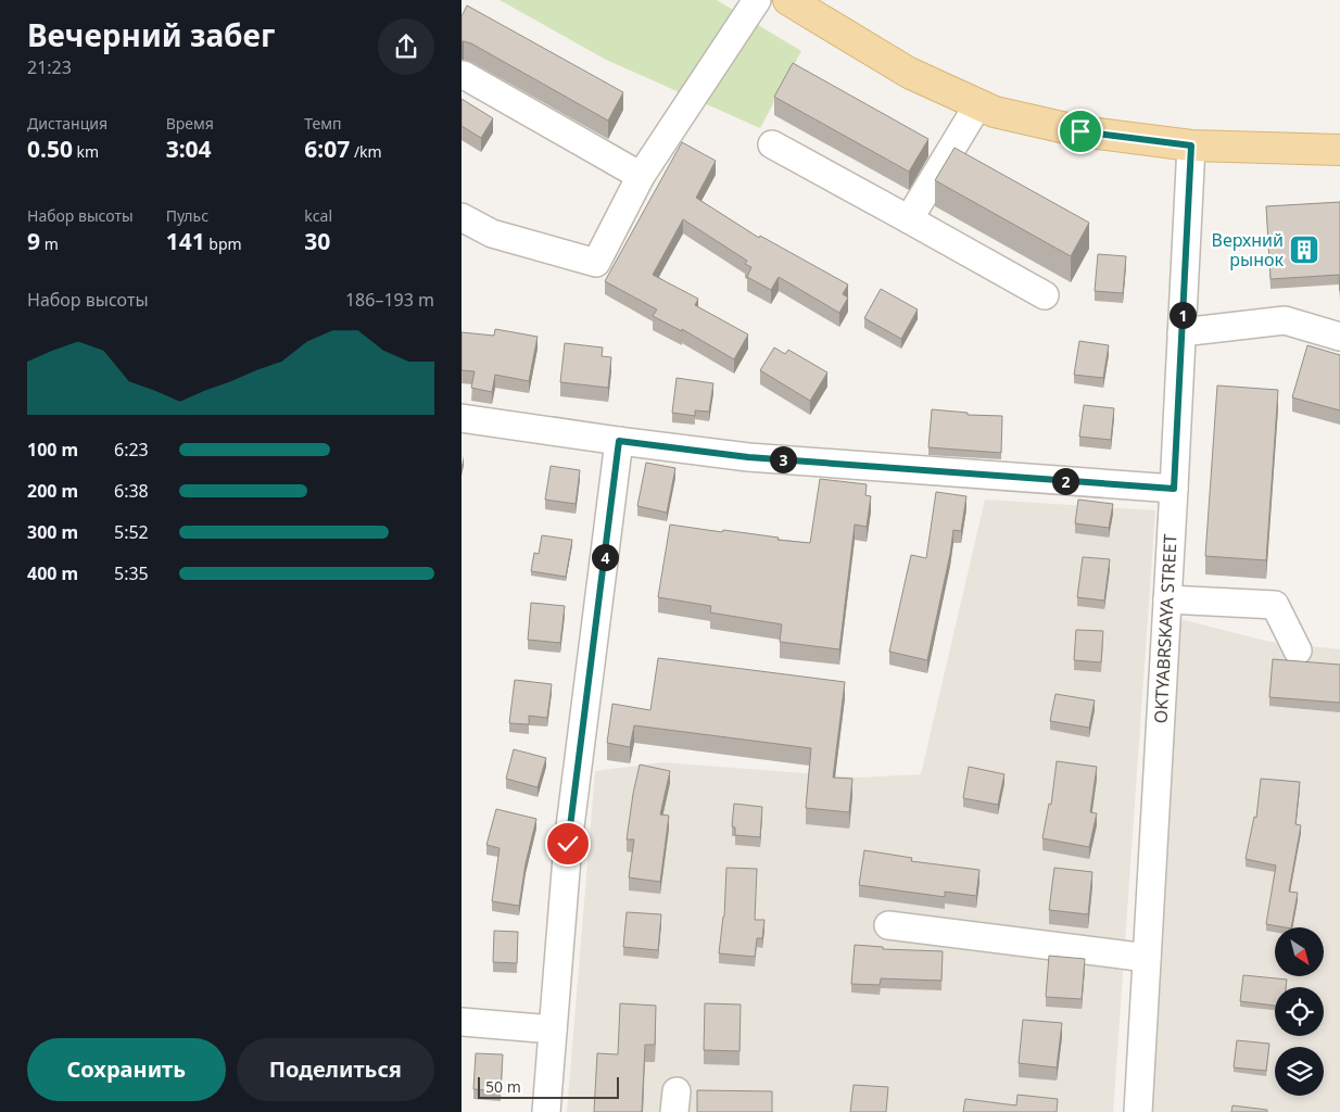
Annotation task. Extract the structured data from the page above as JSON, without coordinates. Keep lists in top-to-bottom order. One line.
{"streets":{"street":["OKTYABRSKAYA STREET"]},"places":{"building":["Верхний рынок"]},"scale_bar":"50 m","north":"bottom right","page":{"heading":["Вечерний забег","21:23"],"stats":[["Дистанция","0.50 km"],["Время","3:04"],["Темп","6:07 /km"],["Набор высоты","9 m"],["Пульс","141 bpm"],["kcal","30"]],"chart":["Набор высоты","186–193 m"],"pins":["1","3","2","4"],"list":[{"name":"100 m","note":"6:23"},{"name":"200 m","note":"6:38"},{"name":"300 m","note":"5:52"},{"name":"400 m","note":"5:35"}],"buttons":["Сохранить","Поделиться"],"scale":"50 m"}}
